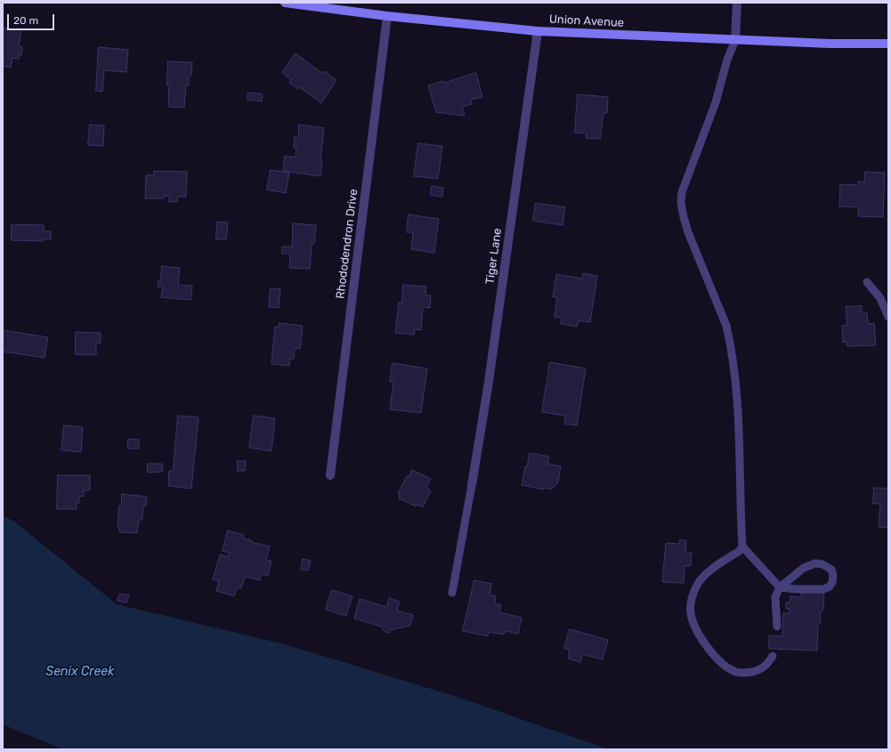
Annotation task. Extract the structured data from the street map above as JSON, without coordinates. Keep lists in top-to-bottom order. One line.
{"streets":{"street":["Union Avenue","Rhododendron Drive","Tiger Lane"]},"crossings":[["Union Avenue","Rhododendron Drive"],["Union Avenue","Tiger Lane"]],"water":["Senix Creek"],"scale_bar":"20 m"}
